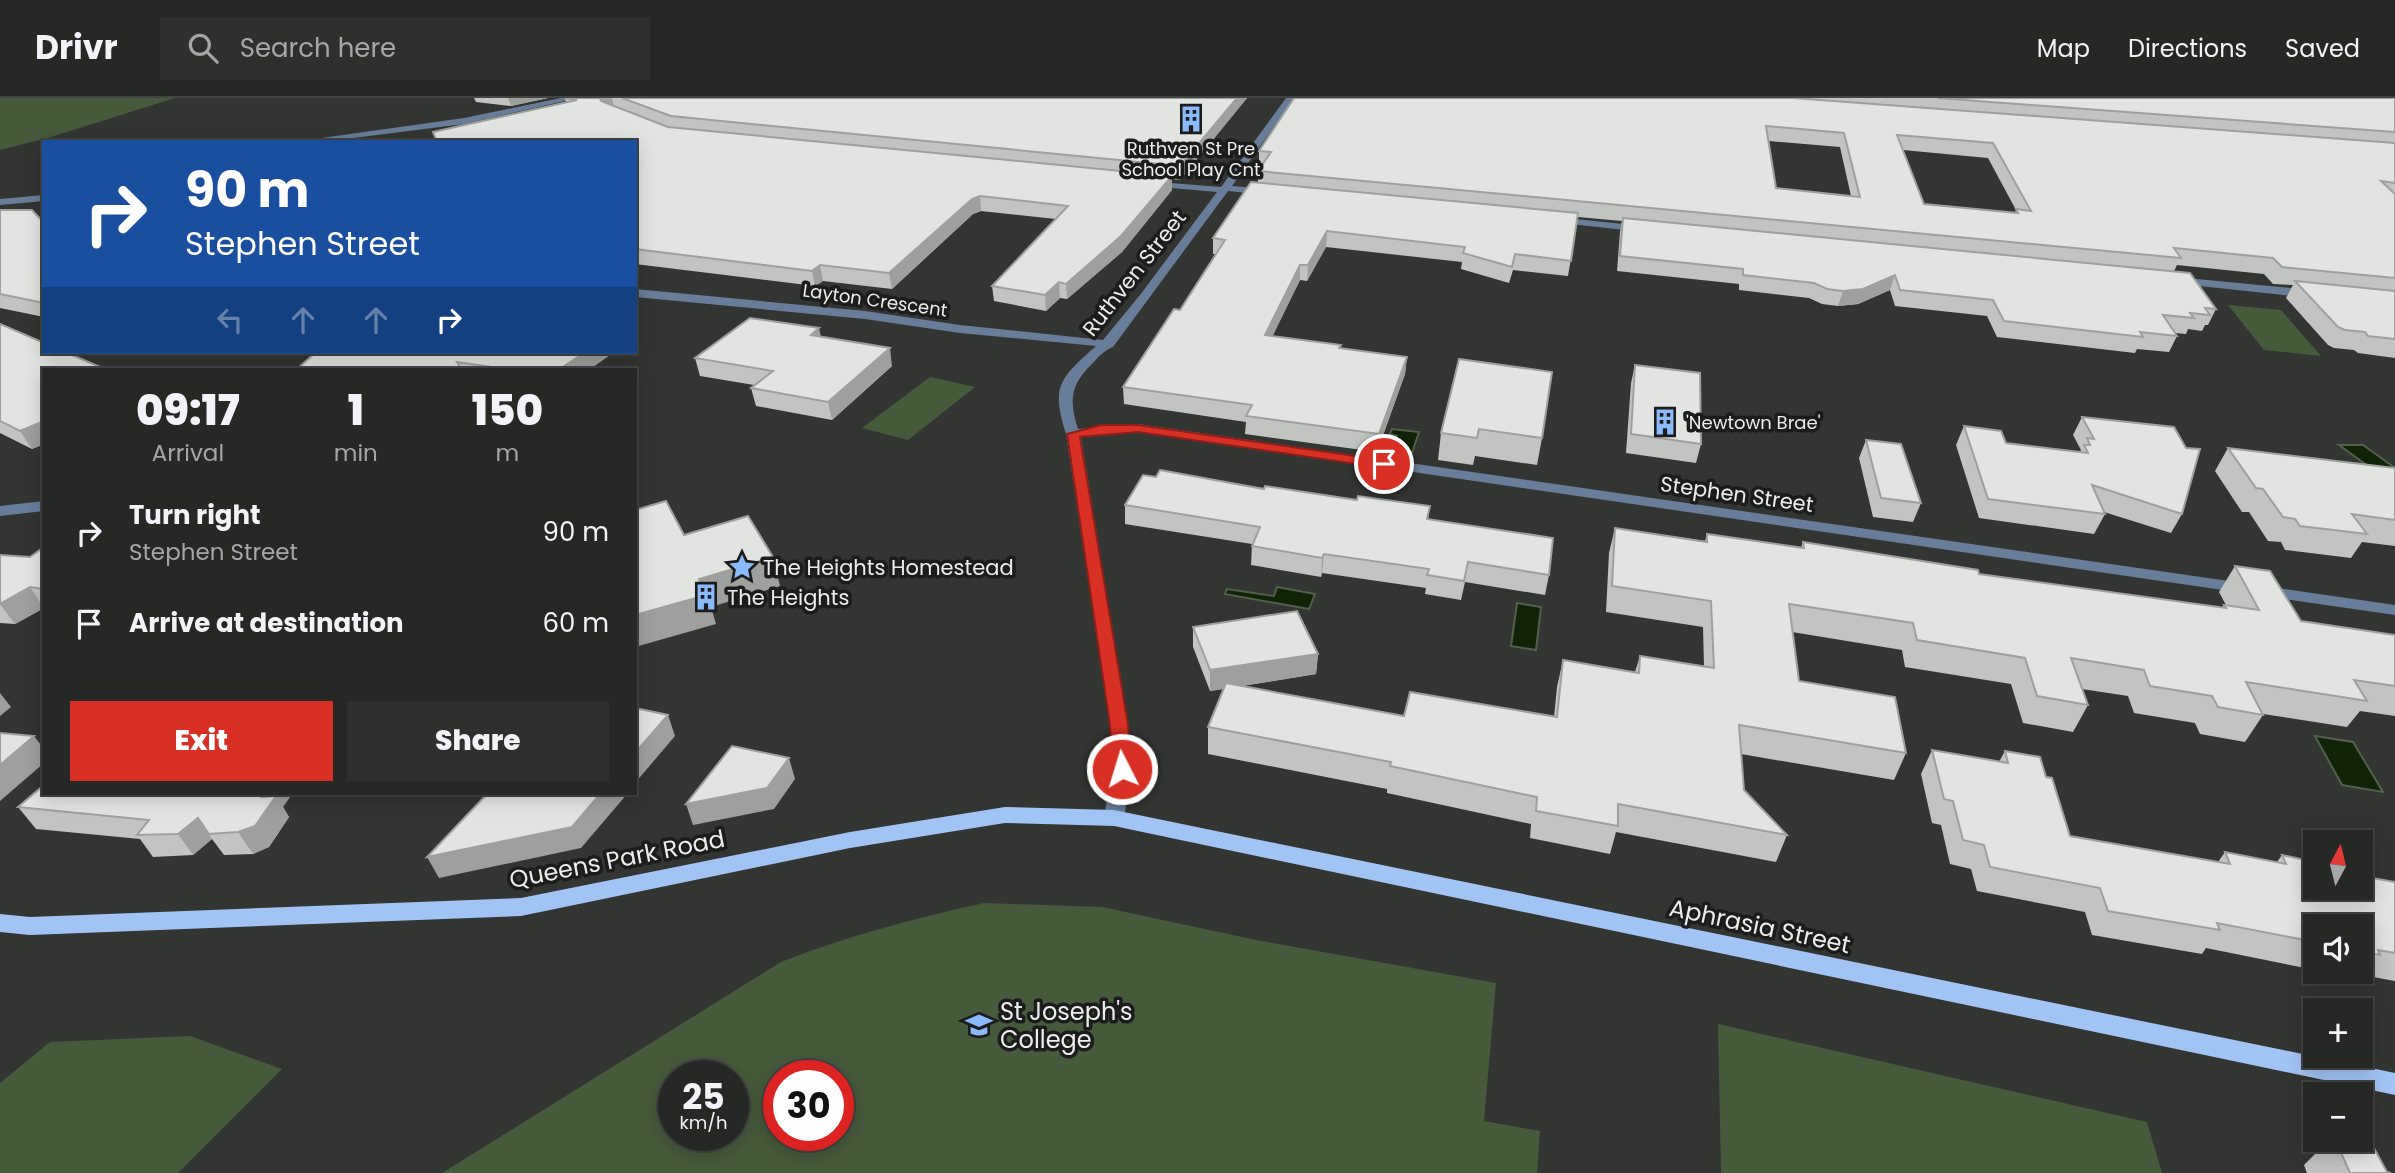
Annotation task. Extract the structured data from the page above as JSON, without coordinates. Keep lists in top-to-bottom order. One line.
{"streets":{"main road":["Queens Park Road","Aphrasia Street"],"street":["Ruthven Street","Layton Crescent","Stephen Street"]},"crossings":[["Ruthven Street","Layton Crescent"],["Ruthven Street","Stephen Street"],["Ruthven Street","Queens Park Road"],["Ruthven Street","Aphrasia Street"],["Queens Park Road","Aphrasia Street"]],"places":{"building":["Ruthven St Pre School Play Cnt","'Newtown Brae'","The Heights"],"place":["The Heights Homestead"],"school or university":["St Joseph's College"]},"north":"top","page":{"header":"Drivr","search":"Search here","nav":["Map","Directions","Saved"],"turn":["90 m","Stephen Street"],"eta":["09:17","Arrival","1","min","150","m"],"list":[{"name":"Turn right","note":"Stephen Street","value":"90 m"},{"name":"Arrive at destination","value":"60 m"}],"buttons":["Exit","Share"],"map_buttons":["+","−"],"speed":"25 km/h","limit":"30"}}
